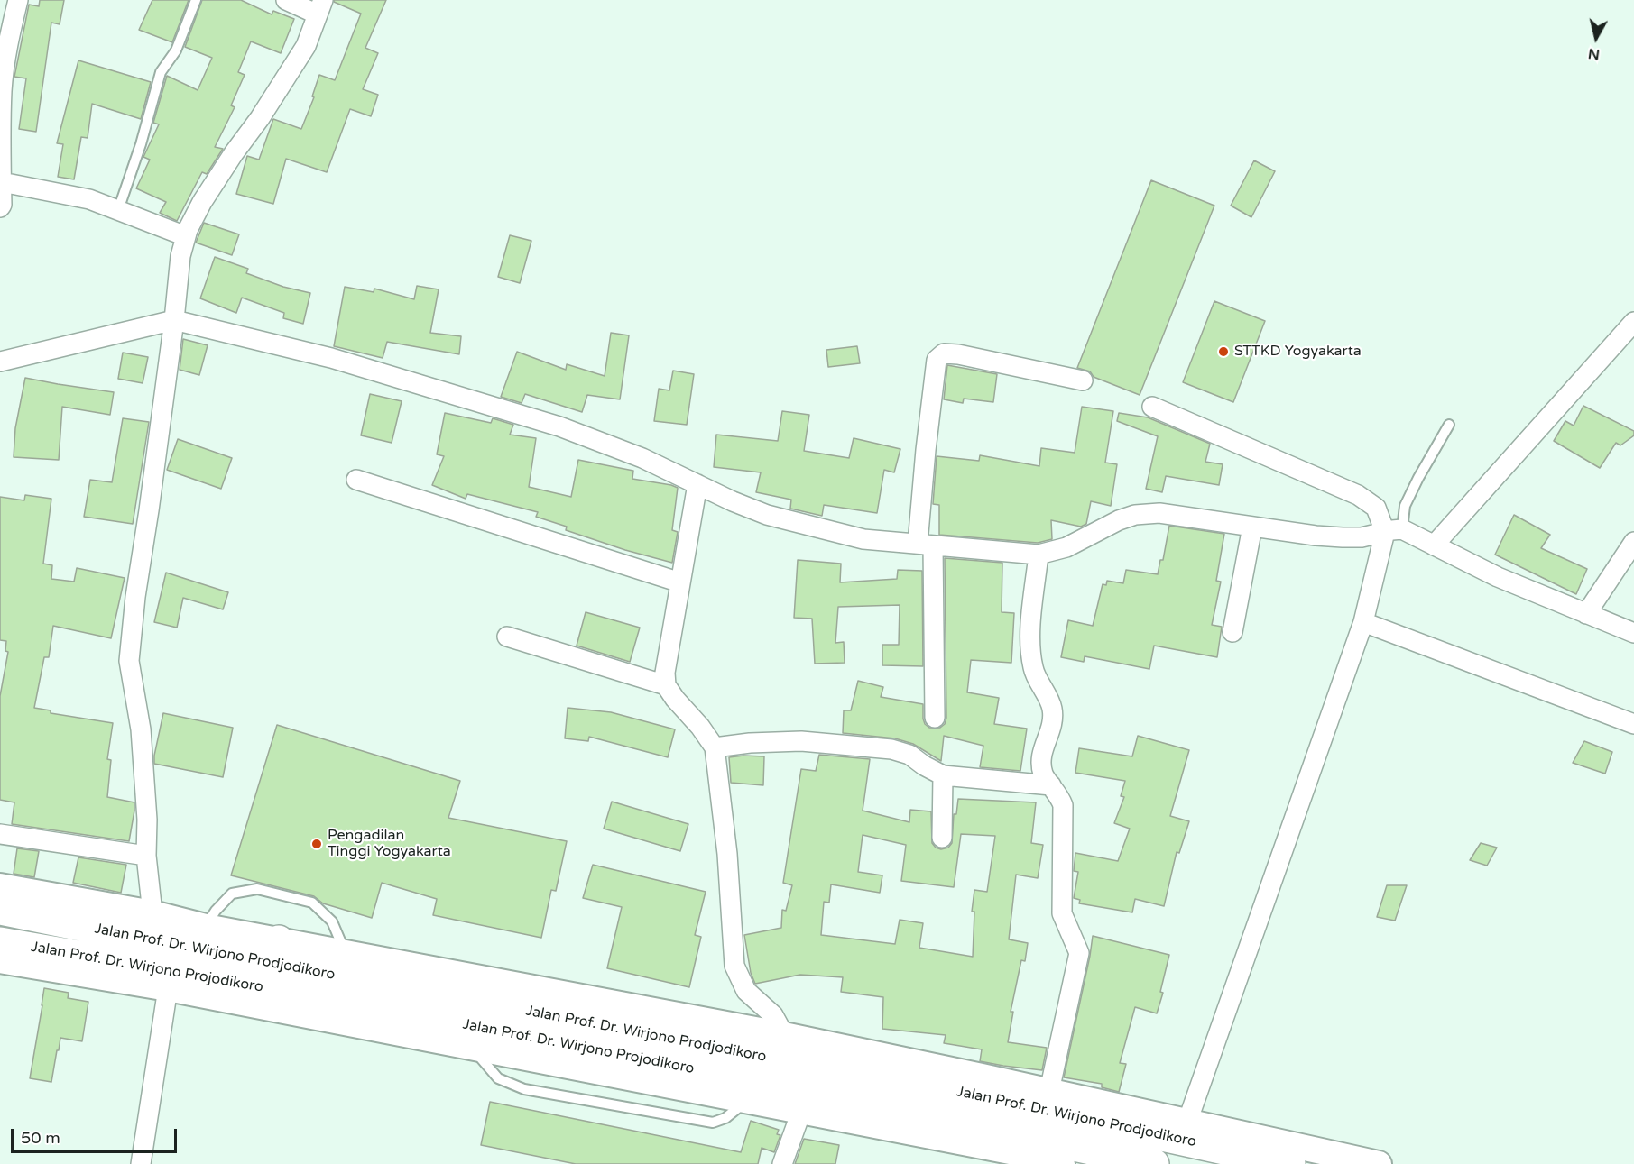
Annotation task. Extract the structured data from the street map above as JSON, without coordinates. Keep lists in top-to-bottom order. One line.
{"streets":{"highway":["Jalan Prof. Dr. Wirjono Prodjodikoro","Jalan Prof. Dr. Wirjono Projodikoro"]},"crossings":[["Jalan Prof. Dr. Wirjono Prodjodikoro","Jalan Prof. Dr. Wirjono Projodikoro"]],"places":["STTKD Yogyakarta","Pengadilan Tinggi Yogyakarta"],"scale_bar":"50 m","north":"bottom"}
